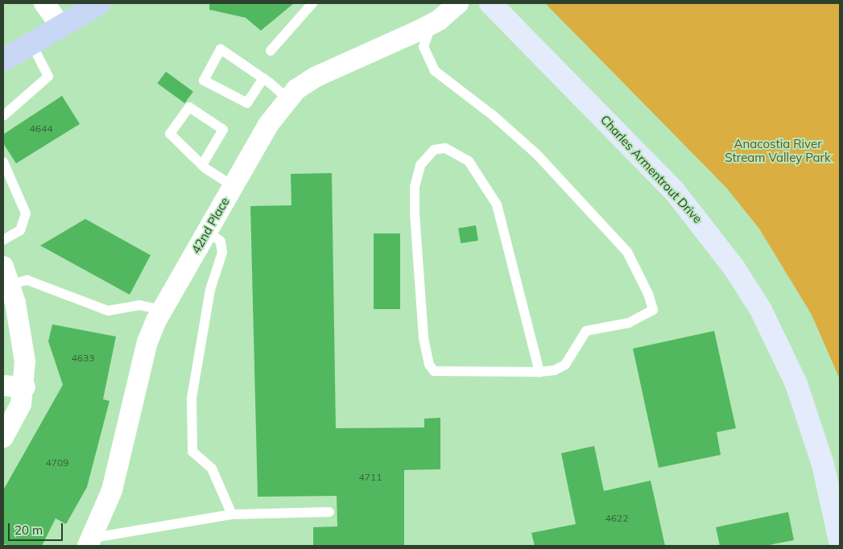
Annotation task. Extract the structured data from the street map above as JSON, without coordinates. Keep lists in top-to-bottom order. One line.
{"streets":{"street":["Charles Armentrout Drive","42nd Place"]},"parks":["Anacostia River Stream Valley Park"],"house_numbers":["4644","4633","4709","4711","4622"],"scale_bar":"20 m"}
